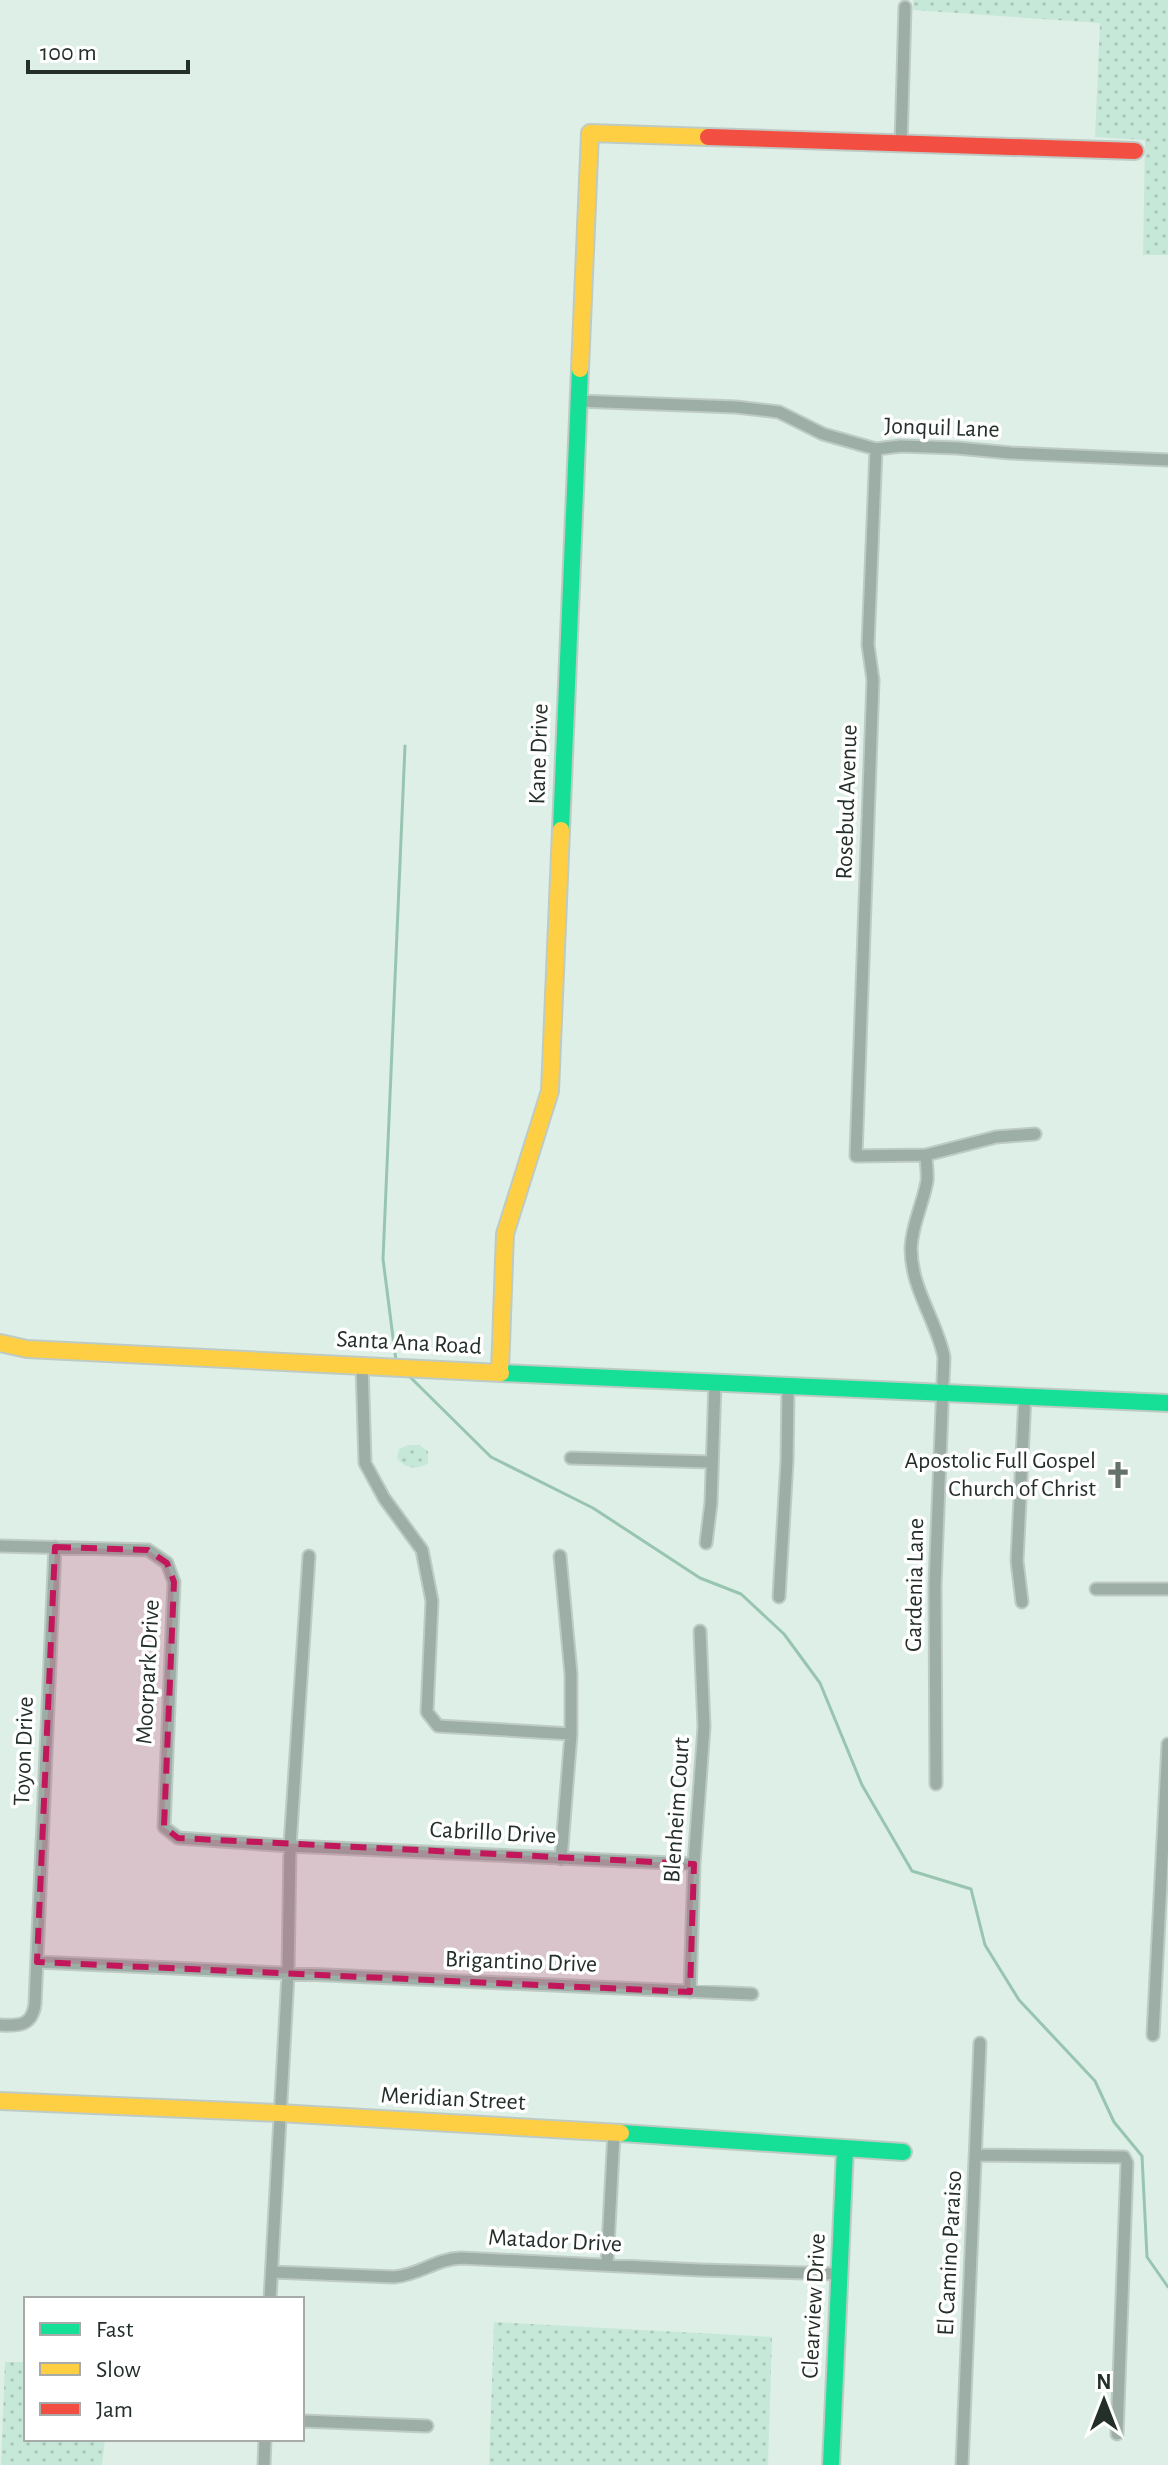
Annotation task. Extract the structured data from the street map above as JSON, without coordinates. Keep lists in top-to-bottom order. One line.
{"streets":{"street":["Jonquil Lane","Kane Drive","Rosebud Avenue","Santa Ana Road","Gardenia Lane","Moorpark Drive","Toyon Drive","Blenheim Court","Cabrillo Drive","Brigantino Drive","Meridian Street","Matador Drive","El Camino Paraiso","Clearview Drive"]},"crossings":[["Jonquil Lane","Kane Drive"],["Jonquil Lane","Rosebud Avenue"],["Kane Drive","Santa Ana Road"],["Rosebud Avenue","Gardenia Lane"],["Santa Ana Road","Gardenia Lane"],["Moorpark Drive","Toyon Drive"],["Moorpark Drive","Cabrillo Drive"],["Toyon Drive","Brigantino Drive"],["Blenheim Court","Cabrillo Drive"],["Blenheim Court","Brigantino Drive"],["Meridian Street","Clearview Drive"],["Matador Drive","Clearview Drive"]],"places":{"church":["Apostolic Full Gospel Church of Christ"]},"legend":["Fast","Slow","Jam"],"scale_bar":"100 m","north":"top"}
